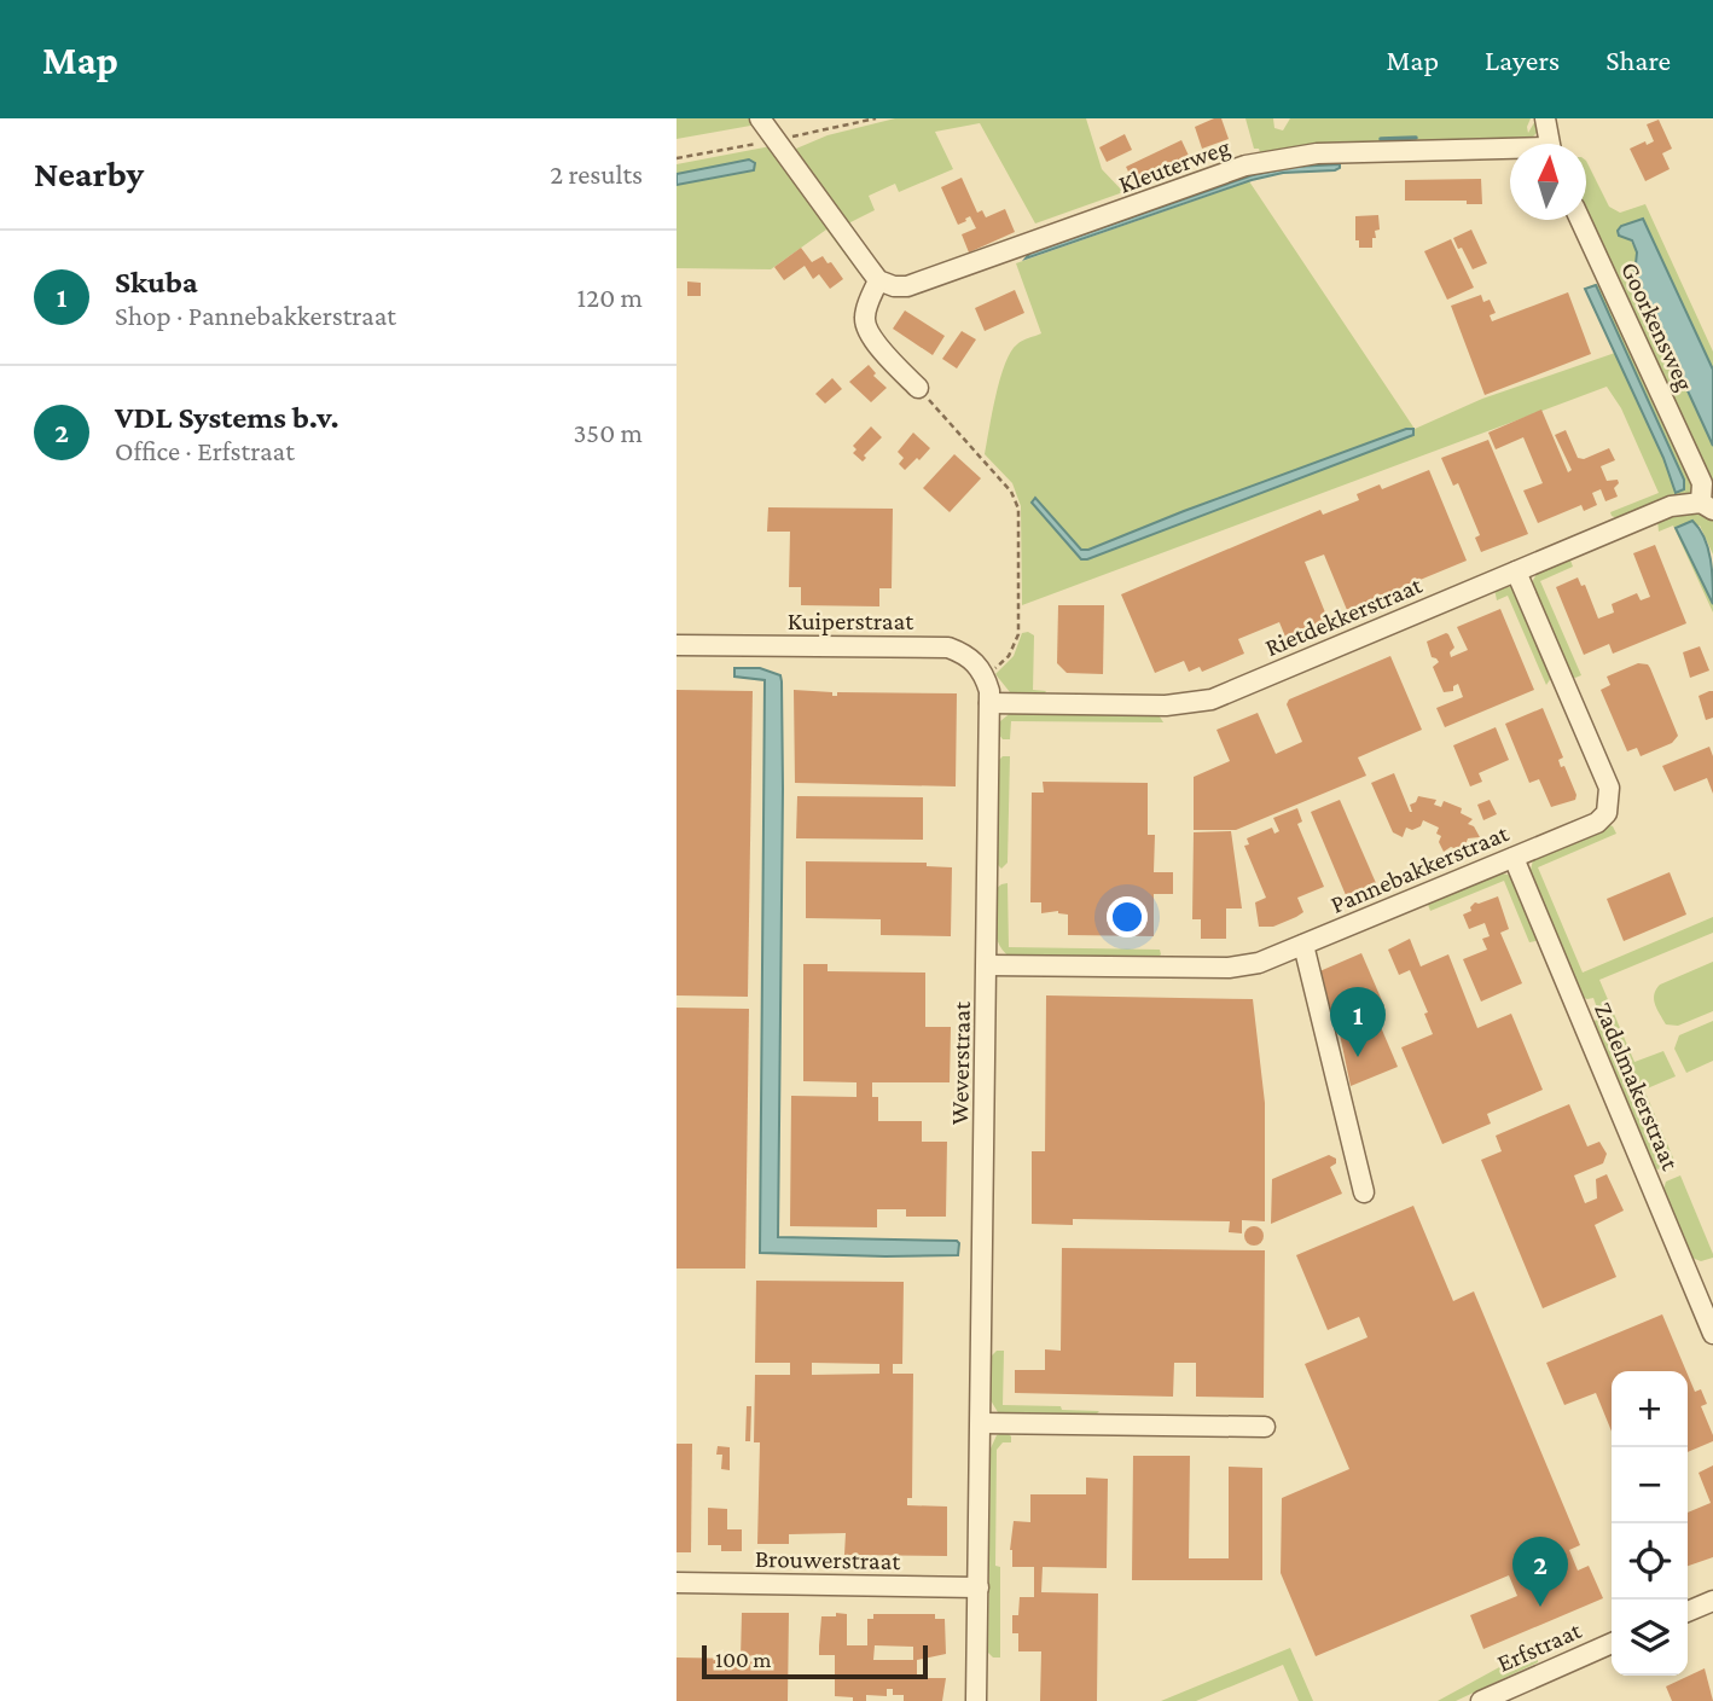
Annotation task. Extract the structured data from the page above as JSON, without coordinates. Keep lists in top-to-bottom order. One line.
{"streets":{"street":["Kleuterweg","Goorkensweg","Rietdekkerstraat","Kuiperstraat","Pannebakkerstraat","Weverstraat","Zadelmakerstraat","Brouwerstraat","Erfstraat"]},"crossings":[["Goorkensweg","Rietdekkerstraat"],["Rietdekkerstraat","Pannebakkerstraat"],["Rietdekkerstraat","Weverstraat"],["Pannebakkerstraat","Weverstraat"],["Pannebakkerstraat","Zadelmakerstraat"],["Weverstraat","Brouwerstraat"]],"scale_bar":"100 m","north":"top","page":{"header":"Map","nav":["Map","Layers","Share"],"heading":["Nearby","2 results"],"list":[{"mark":"1","name":"Skuba","note":"Shop · Pannebakkerstraat","value":"120 m"},{"mark":"2","name":"VDL Systems b.v.","note":"Office · Erfstraat","value":"350 m"}],"pins":["1","2"],"map_buttons":["+","−"],"scale":"100 m"}}
